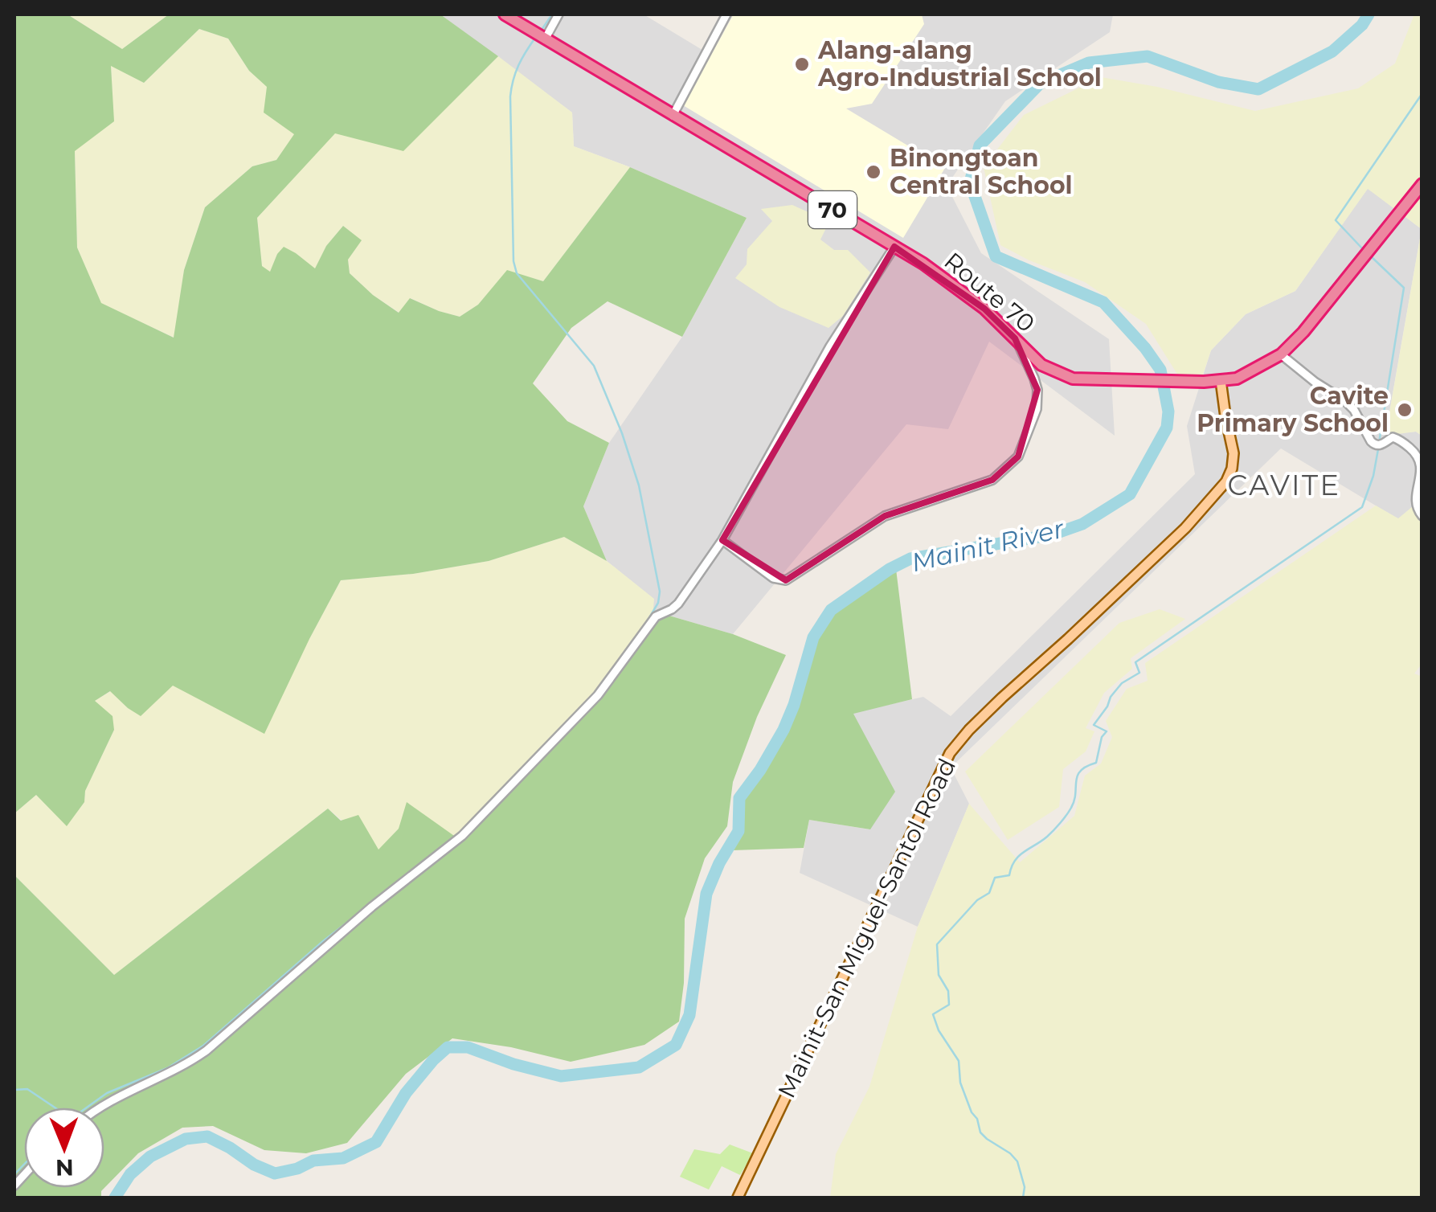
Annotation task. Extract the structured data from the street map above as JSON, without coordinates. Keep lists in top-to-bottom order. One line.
{"streets":{"highway":["70","Route 70"],"main road":["Mainit-San Miguel-Santol Road"]},"crossings":[["Route 70","Mainit-San Miguel-Santol Road"]],"districts":["CAVITE"],"water":["Mainit River"],"places":["Alang-alang Agro-Industrial School","Binongtoan Central School","Cavite Primary School"],"north":"bottom"}
